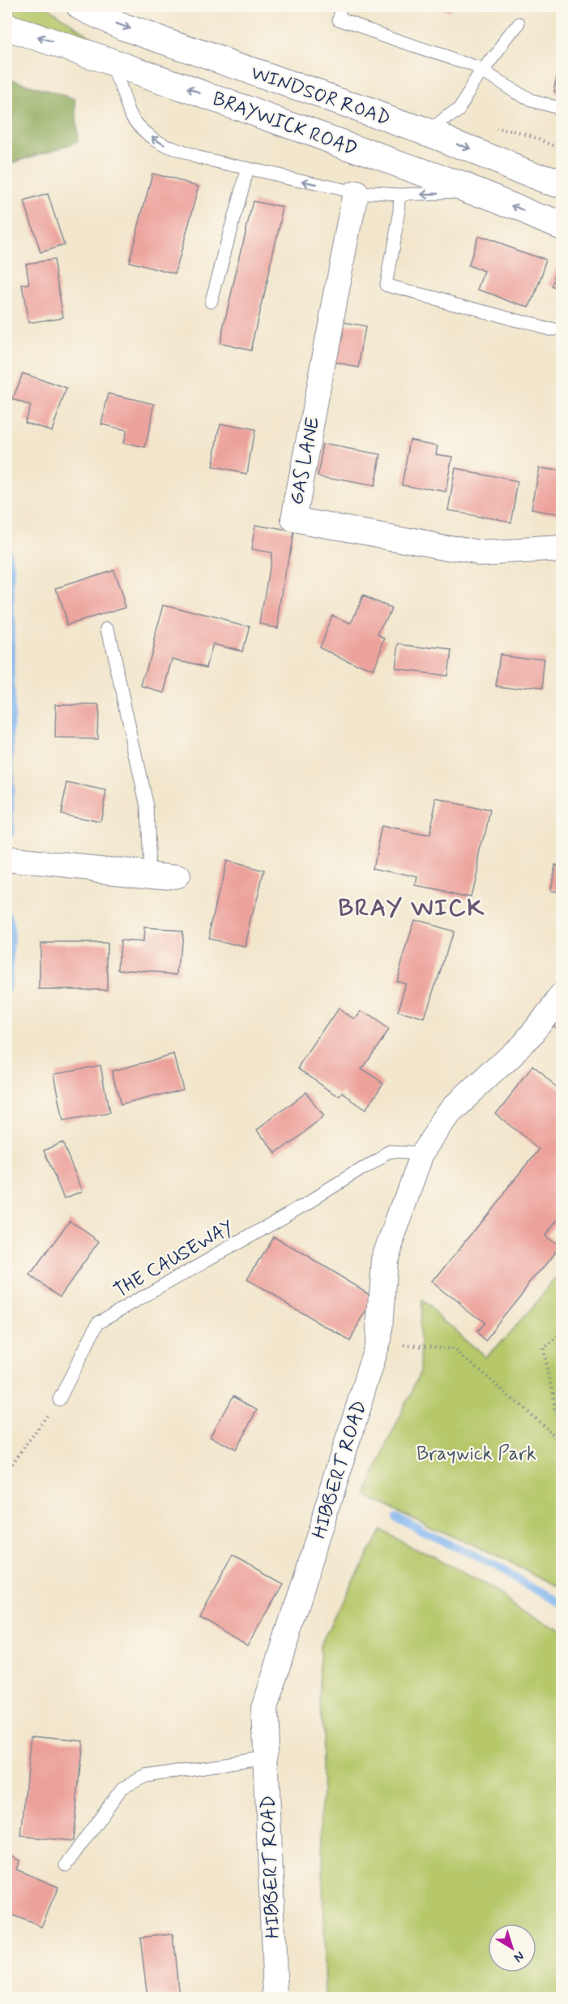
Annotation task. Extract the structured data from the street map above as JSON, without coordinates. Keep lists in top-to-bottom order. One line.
{"streets":{"main road":["WINDSOR ROAD","BRAYWICK ROAD"],"street":["GAS LANE","HIBBERT ROAD"],"lane":["THE CAUSEWAY"]},"crossings":[["THE CAUSEWAY","HIBBERT ROAD"]],"one_way":["WINDSOR ROAD","BRAYWICK ROAD"],"districts":["BRAY WICK"],"parks":["Braywick Park"],"north":"bottom right"}
